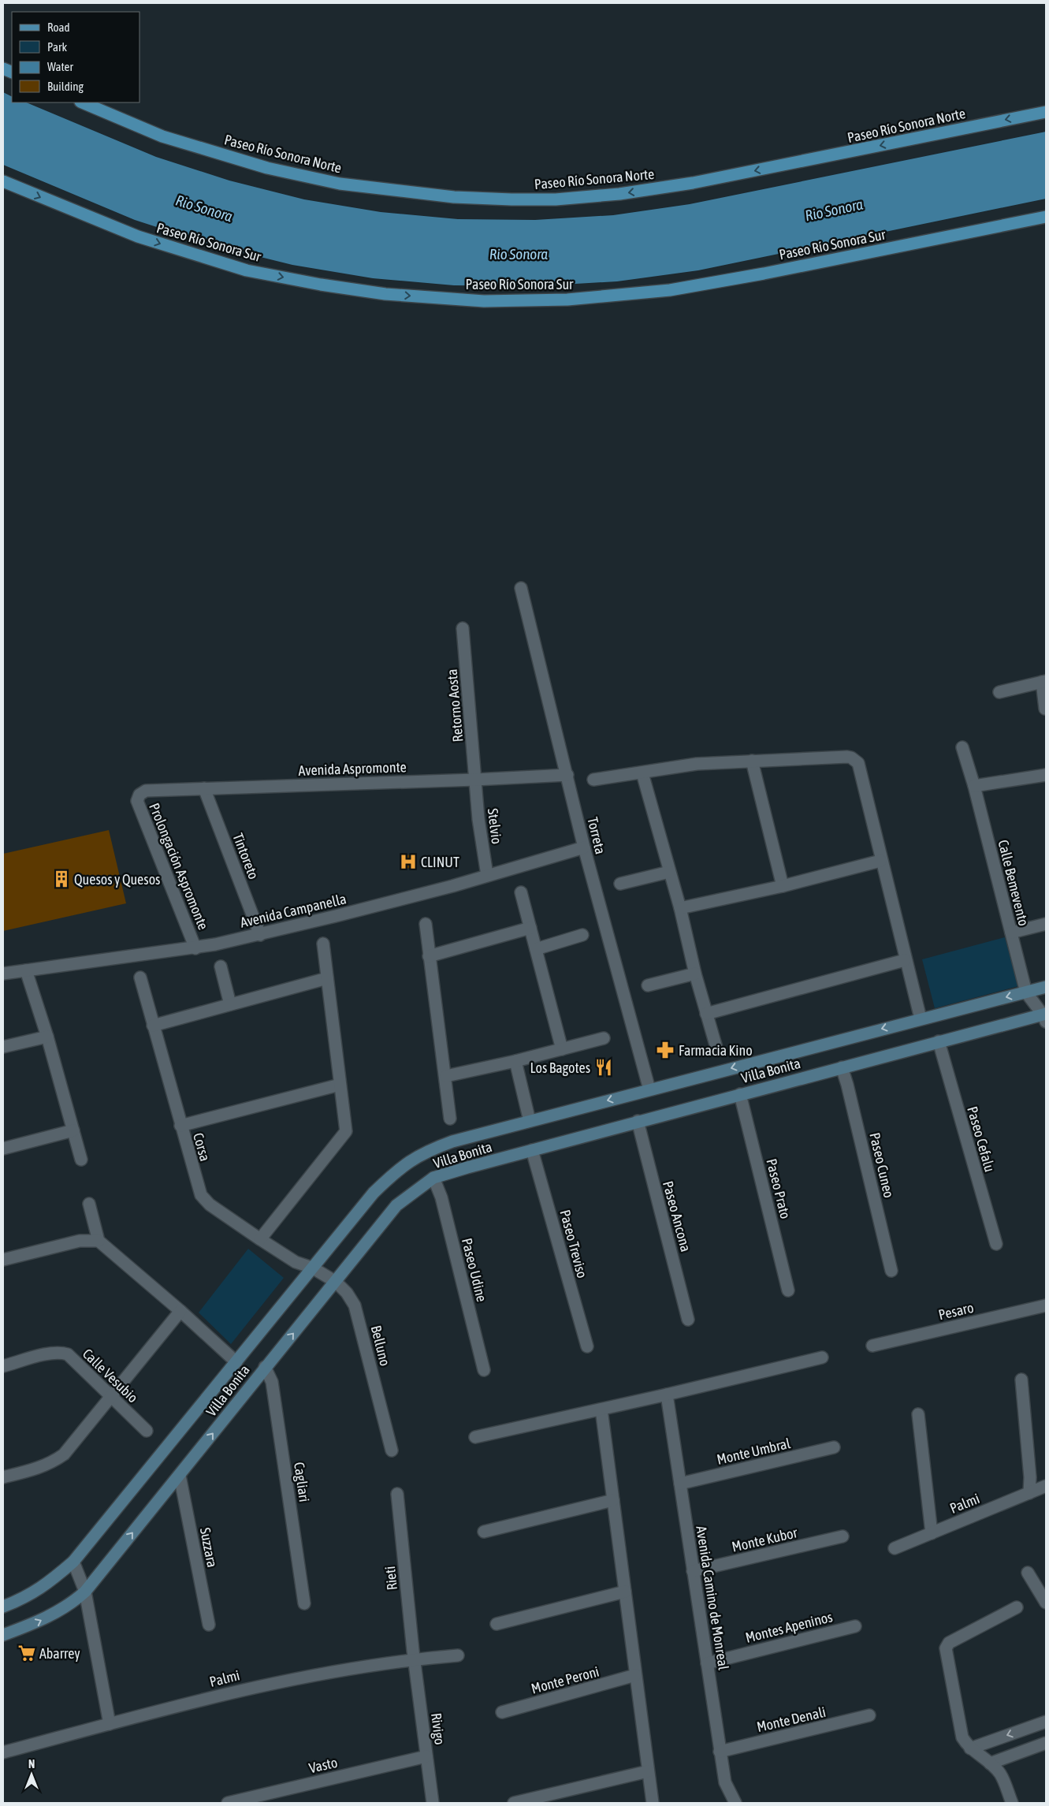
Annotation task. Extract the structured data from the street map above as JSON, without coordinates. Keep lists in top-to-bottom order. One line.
{"streets":{"main road":["Paseo Río Sonora Norte","Paseo Río Sonora Sur"],"street":["Retorno Aosta","Avenida Aspromonte","Stelvio","Torreta","Tintoreto","Prolongación Aspromonte","Calle Bemevento","Avenida Campanella","Villa Bonita","Paseo Cefalu","Corsa","Paseo Cuneo","Paseo Prato","Paseo Ancona","Paseo Treviso","Paseo Udine","Pesaro","Belluno","Calle Vesubio","Monte Umbral","Cagliari","Palmi","Monte Kubor","Suzzara","Rieti","Avenida Camino de Monreal","Montes Apeninos","Monte Peroni","Monte Denali","Rivigo","Vasto"]},"crossings":[["Retorno Aosta","Avenida Aspromonte"],["Retorno Aosta","Stelvio"],["Avenida Aspromonte","Stelvio"],["Avenida Aspromonte","Torreta"],["Avenida Aspromonte","Tintoreto"],["Avenida Aspromonte","Prolongación Aspromonte"],["Stelvio","Avenida Campanella"],["Torreta","Avenida Campanella"],["Torreta","Villa Bonita"],["Tintoreto","Avenida Campanella"],["Prolongación Aspromonte","Avenida Campanella"],["Calle Bemevento","Villa Bonita"],["Villa Bonita","Paseo Cefalu"],["Villa Bonita","Corsa"],["Villa Bonita","Paseo Cuneo"],["Villa Bonita","Paseo Prato"],["Villa Bonita","Paseo Ancona"],["Villa Bonita","Paseo Treviso"],["Villa Bonita","Paseo Udine"],["Villa Bonita","Belluno"],["Villa Bonita","Cagliari"],["Villa Bonita","Suzzara"],["Corsa","Belluno"],["Monte Umbral","Avenida Camino de Monreal"],["Palmi","Rieti"],["Palmi","Rivigo"],["Monte Kubor","Avenida Camino de Monreal"],["Rieti","Rivigo"],["Avenida Camino de Monreal","Montes Apeninos"],["Avenida Camino de Monreal","Monte Denali"],["Rivigo","Vasto"]],"one_way":["Paseo Río Sonora Norte","Paseo Río Sonora Sur"],"water":["Rio Sonora"],"places":{"hospital":["CLINUT"],"building":["Quesos y Quesos"],"pharmacy":["Farmacia Kino"],"restaurant":["Los Bagotes"],"supermarket":["Abarrey"]},"legend":["Road","Park","Water","Building"],"north":"top"}
